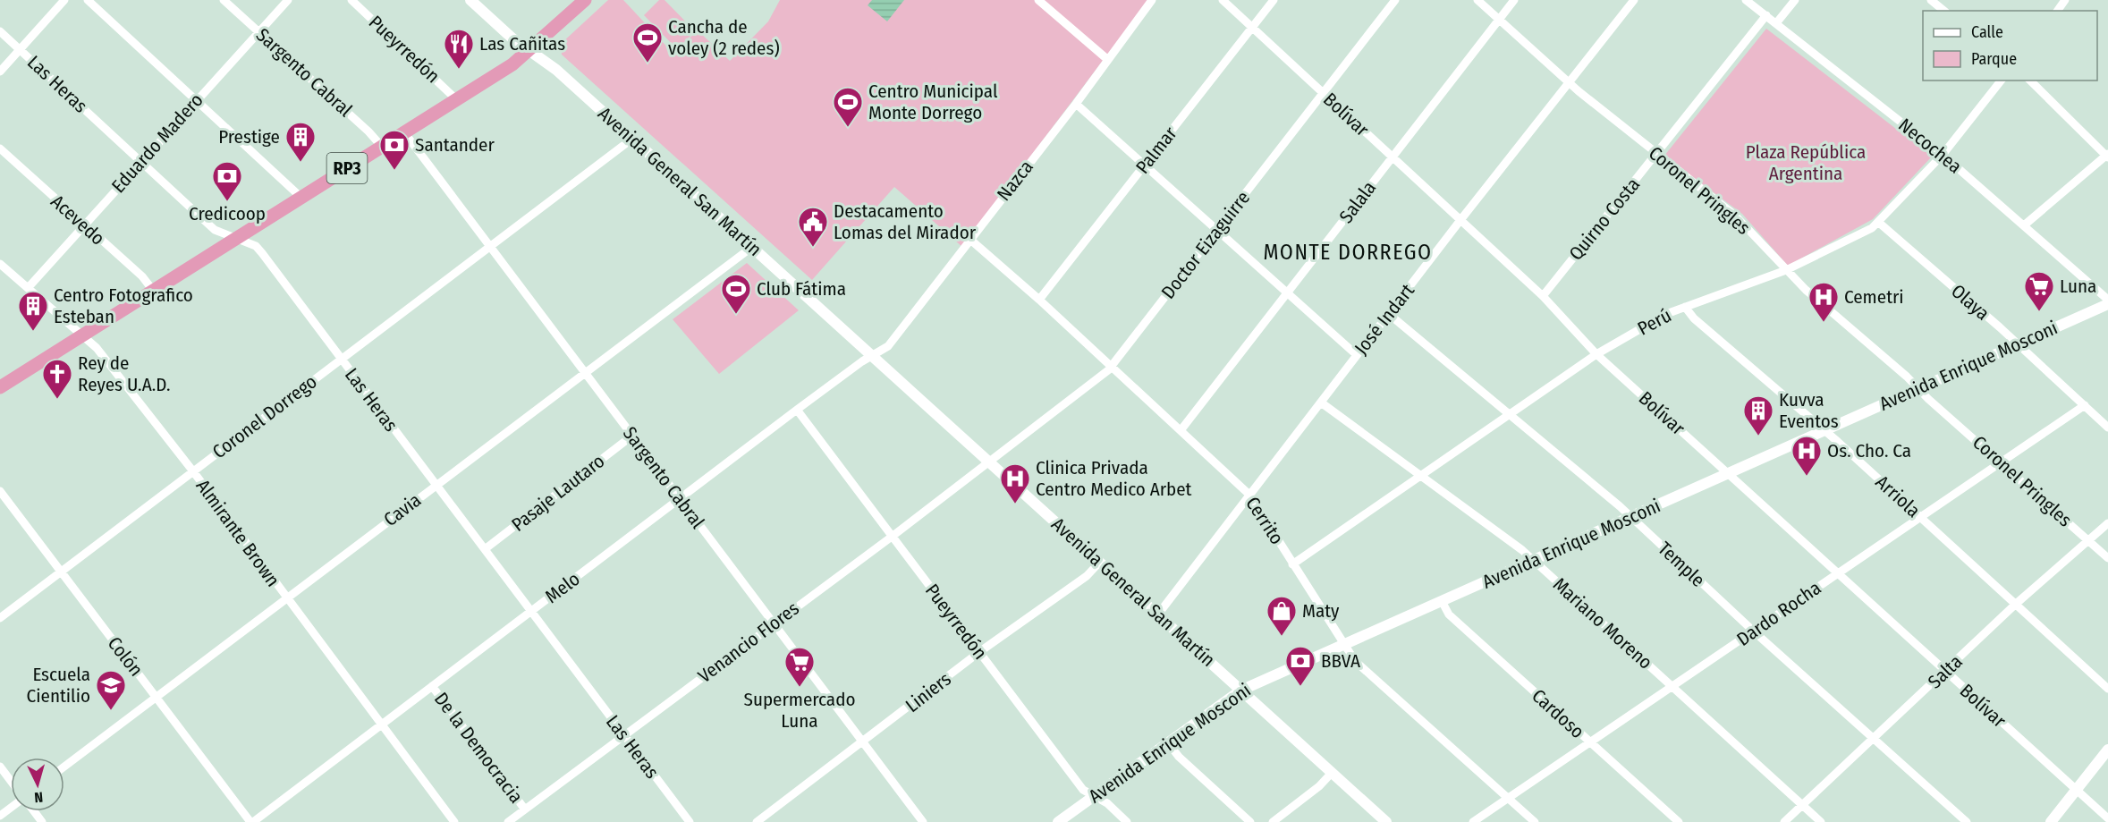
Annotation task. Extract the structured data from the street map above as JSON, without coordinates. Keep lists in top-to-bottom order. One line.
{"streets":{"highway":["RP3"],"main road":["Avenida General San Martín","Avenida Enrique Mosconi"],"street":["Pueyrredón","Sargento Cabral","Las Heras","Bolívar","Eduardo Madero","Necochea","Palmar","Nazca","Coronel Pringles","Salala","Quirno Costa","Acevedo","Doctor Eizaguirre","Olaya","José Indart","Perú","Coronel Dorrego","Pasaje Lautaro","Arriola","Cavia","Cerrito","Almirante Brown","Temple","Melo","Dardo Rocha","Mariano Moreno","Venancio Flores","Colón","Salta","Liniers","Cardoso","De la Democracia"]},"crossings":[["Pueyrredón","RP3"],["Pueyrredón","Avenida Enrique Mosconi"],["Pueyrredón","Melo"],["Pueyrredón","Venancio Flores"],["Pueyrredón","Liniers"],["Sargento Cabral","Eduardo Madero"],["Sargento Cabral","RP3"],["Sargento Cabral","Coronel Dorrego"],["Sargento Cabral","Pasaje Lautaro"],["Sargento Cabral","Cavia"],["Sargento Cabral","Melo"],["Sargento Cabral","Venancio Flores"],["Sargento Cabral","Liniers"],["Las Heras","Eduardo Madero"],["Las Heras","RP3"],["Las Heras","Coronel Dorrego"],["Las Heras","Pasaje Lautaro"],["Las Heras","Cavia"],["Las Heras","Melo"],["Las Heras","Venancio Flores"],["Bolívar","Palmar"],["Bolívar","Salala"],["Bolívar","Quirno Costa"],["Bolívar","Doctor Eizaguirre"],["Bolívar","José Indart"],["Bolívar","Perú"],["Bolívar","Avenida Enrique Mosconi"],["Bolívar","Dardo Rocha"],["Bolívar","Salta"],["Eduardo Madero","Acevedo"],["Eduardo Madero","Almirante Brown"],["Necochea","Quirno Costa"],["Necochea","Perú"],["Palmar","Cerrito"],["RP3","Avenida General San Martín"],["RP3","Acevedo"],["RP3","Almirante Brown"],["Nazca","Avenida General San Martín"],["Nazca","Cerrito"],["Nazca","Melo"],["Avenida General San Martín","Doctor Eizaguirre"],["Avenida General San Martín","José Indart"],["Avenida General San Martín","Avenida Enrique Mosconi"],["Avenida General San Martín","Coronel Dorrego"],["Avenida General San Martín","Cavia"],["Avenida General San Martín","Melo"],["Avenida General San Martín","Venancio Flores"],["Avenida General San Martín","Liniers"],["Coronel Pringles","Salala"],["Coronel Pringles","Quirno Costa"],["Coronel Pringles","José Indart"],["Coronel Pringles","Perú"],["Coronel Pringles","Avenida Enrique Mosconi"],["Coronel Pringles","Dardo Rocha"],["Coronel Pringles","Salta"],["Salala","Cerrito"],["Doctor Eizaguirre","Cerrito"],["Doctor Eizaguirre","Venancio Flores"],["Olaya","Perú"],["Olaya","Avenida Enrique Mosconi"],["Olaya","Dardo Rocha"],["José Indart","Cerrito"],["José Indart","Temple"],["José Indart","Mariano Moreno"],["Perú","Arriola"],["Perú","Cerrito"],["Perú","Temple"],["Perú","Mariano Moreno"],["Avenida Enrique Mosconi","Arriola"],["Avenida Enrique Mosconi","Cerrito"],["Avenida Enrique Mosconi","Temple"],["Avenida Enrique Mosconi","Mariano Moreno"],["Avenida Enrique Mosconi","Cardoso"],["Coronel Dorrego","Almirante Brown"],["Coronel Dorrego","Colón"],["Arriola","Dardo Rocha"],["Arriola","Salta"],["Cavia","Almirante Brown"],["Cavia","Colón"],["Cerrito","Dardo Rocha"],["Almirante Brown","Melo"],["Temple","Dardo Rocha"],["Temple","Salta"],["Melo","Colón"],["Melo","De la Democracia"],["Dardo Rocha","Mariano Moreno"],["Dardo Rocha","Cardoso"],["Mariano Moreno","Salta"],["Venancio Flores","De la Democracia"]],"districts":["MONTE DORREGO"],"parks":["Plaza República Argentina"],"places":{"sports":["Cancha de voley (2 redes)","Centro Municipal Monte Dorrego","Club Fátima"],"restaurant":["Las Cañitas"],"building":["Prestige","Centro Fotografico Esteban","Kuvva Eventos"],"bank":["Santander","Credicoop","BBVA"],"public building":["Destacamento Lomas del Mirador"],"supermarket":["Luna","Supermercado Luna"],"hospital":["Cemetri","Os. Cho. Ca","Clinica Privada Centro Medico Arbet"],"church":["Rey de Reyes U.A.D."],"shop":["Maty"],"school or university":["Escuela Cientilio"]},"legend":["Calle","Parque"],"north":"bottom"}
